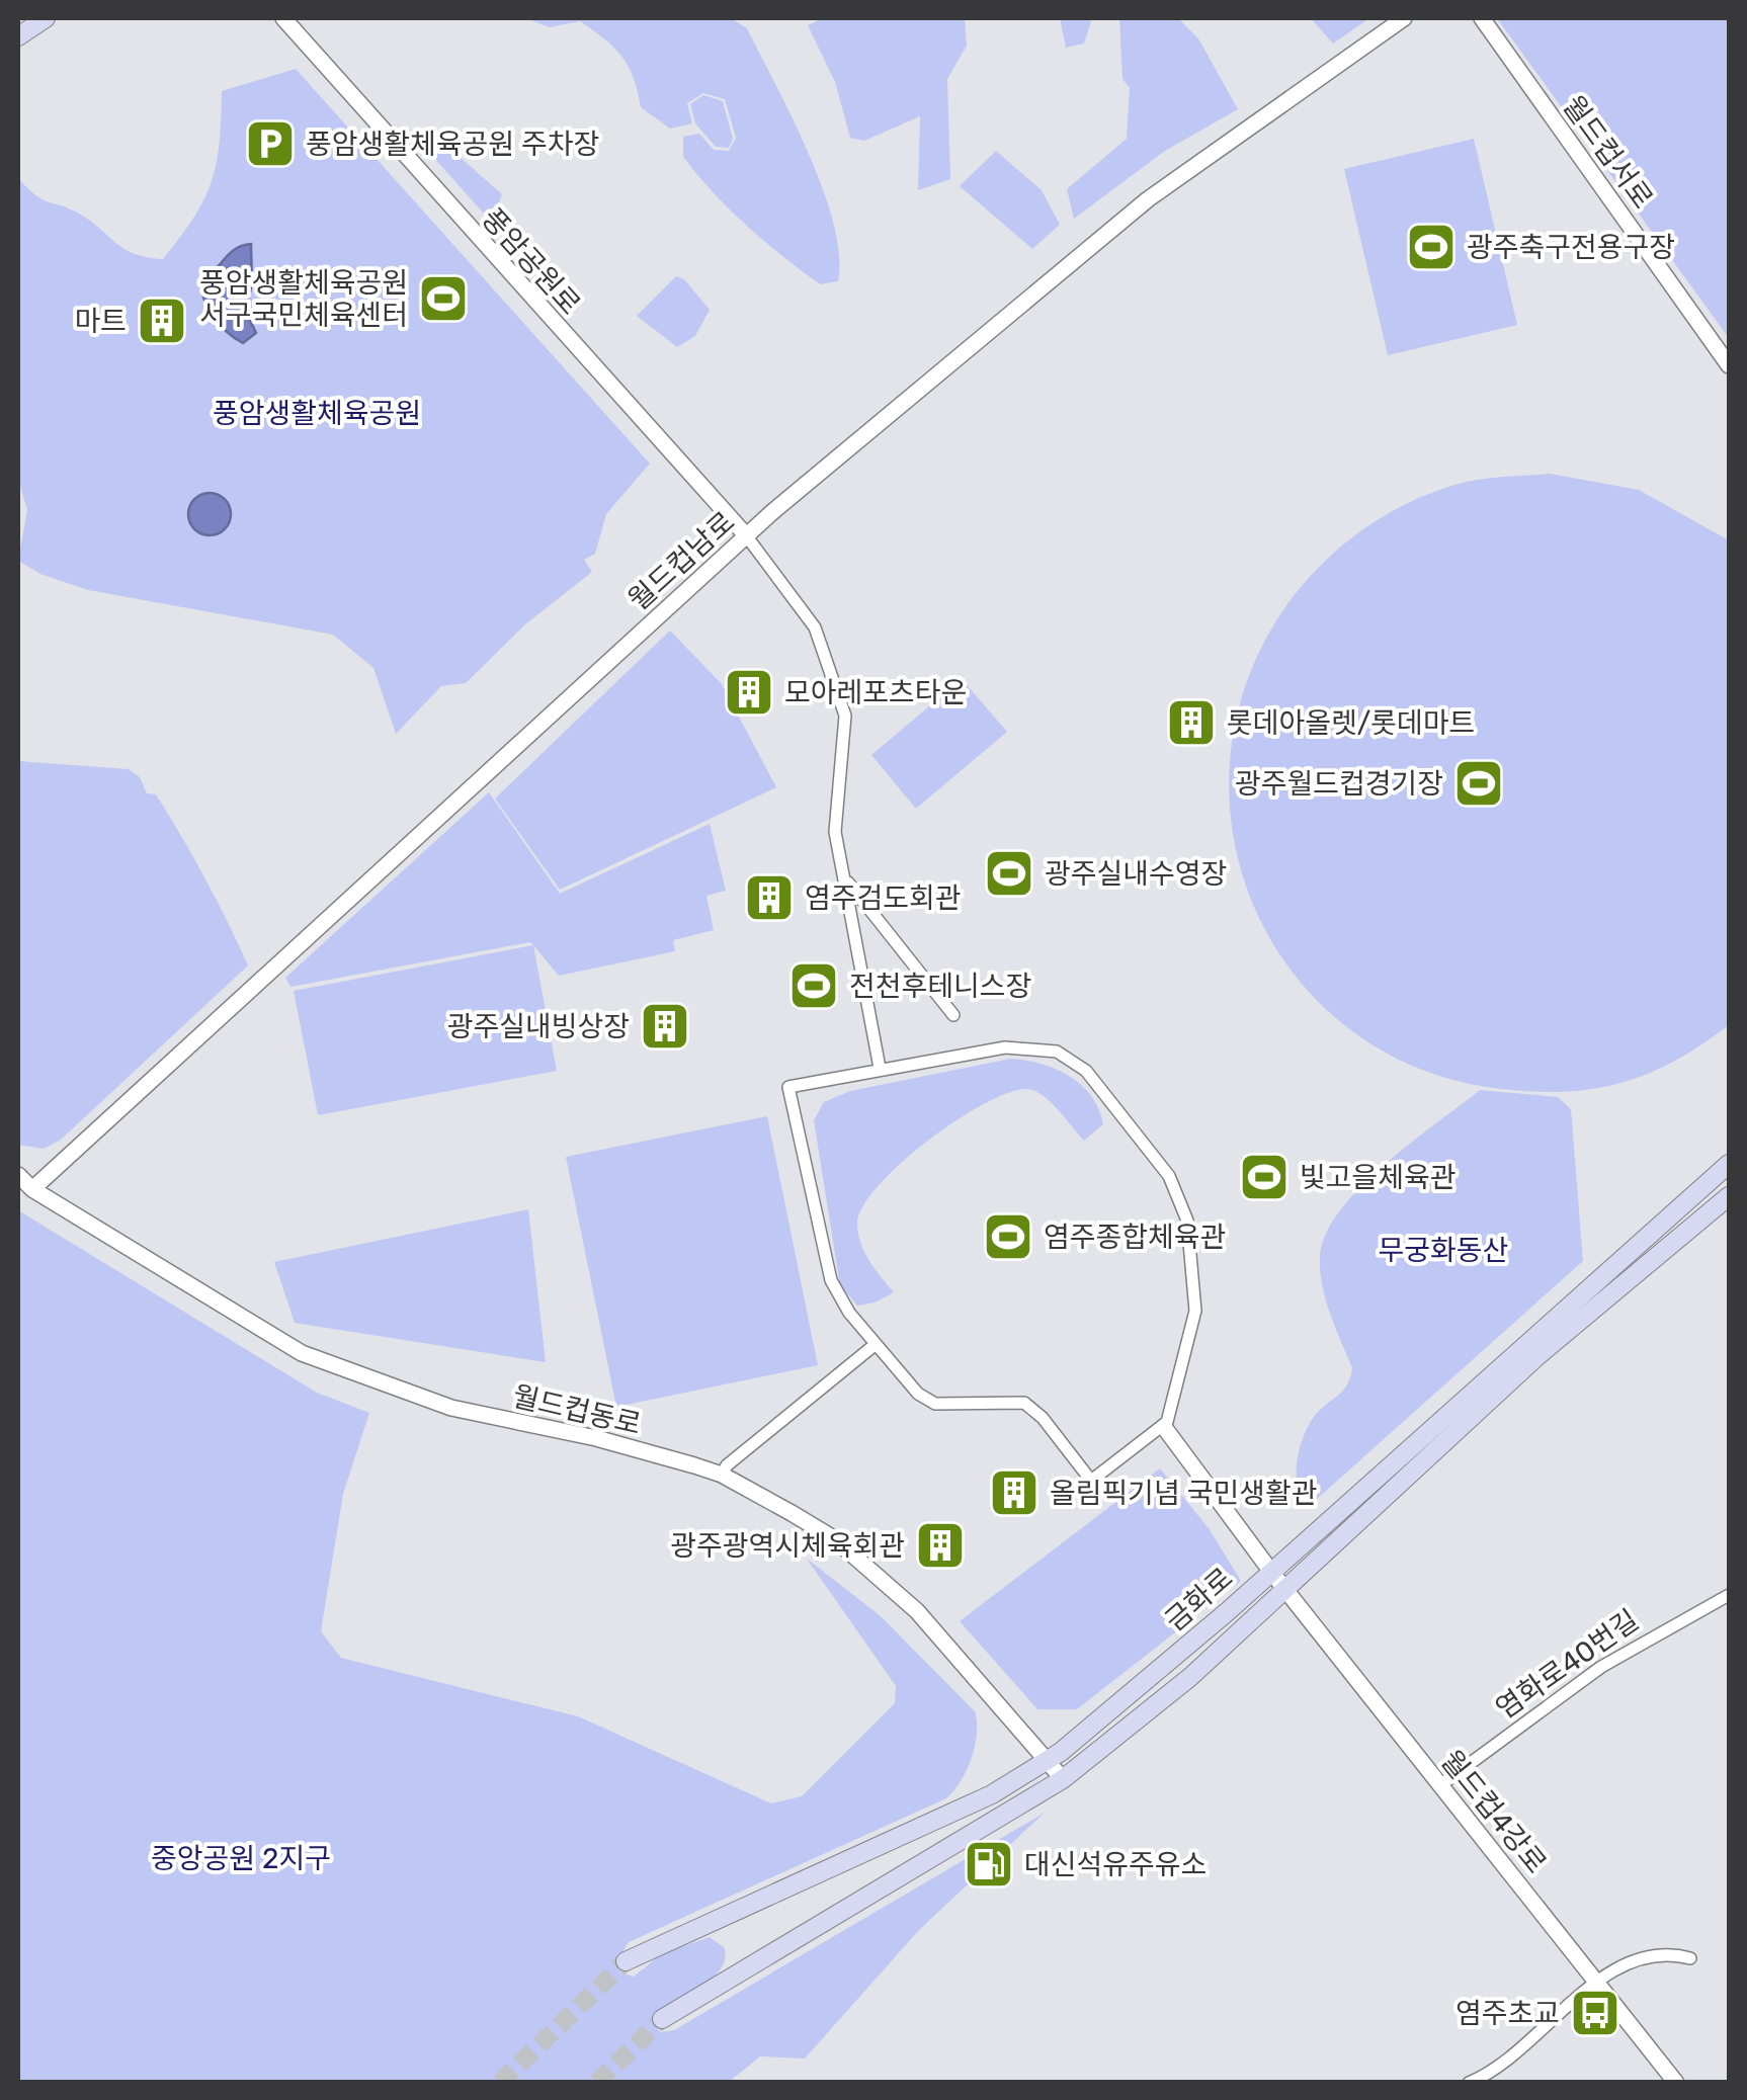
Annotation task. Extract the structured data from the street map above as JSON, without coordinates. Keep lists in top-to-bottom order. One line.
{"streets":{"main road":["금화로"],"street":["월드컵서로","풍암공원로","월드컵남로","월드컵동로","염화로40번길","월드컵4강로"]},"crossings":[["풍암공원로","월드컵남로"],["월드컵남로","월드컵동로"],["월드컵동로","금화로"],["금화로","월드컵4강로"],["염화로40번길","월드컵4강로"]],"parks":["풍암생활체육공원","무궁화동산","중앙공원 2지구"],"places":{"parking":["풍암생활체육공원 주차장"],"sports":["광주축구전용구장","풍암생활체육공원 서구국민체육센터","광주월드컵경기장","광주실내수영장","전천후테니스장","빛고을체육관","염주종합체육관"],"building":["마트","모아레포츠타운","롯데아올렛/롯데마트","염주검도회관","광주실내빙상장","올림픽기념 국민생활관","광주광역시체육회관"],"fuel station":["대신석유주유소"],"bus stop":["염주초교"]}}
